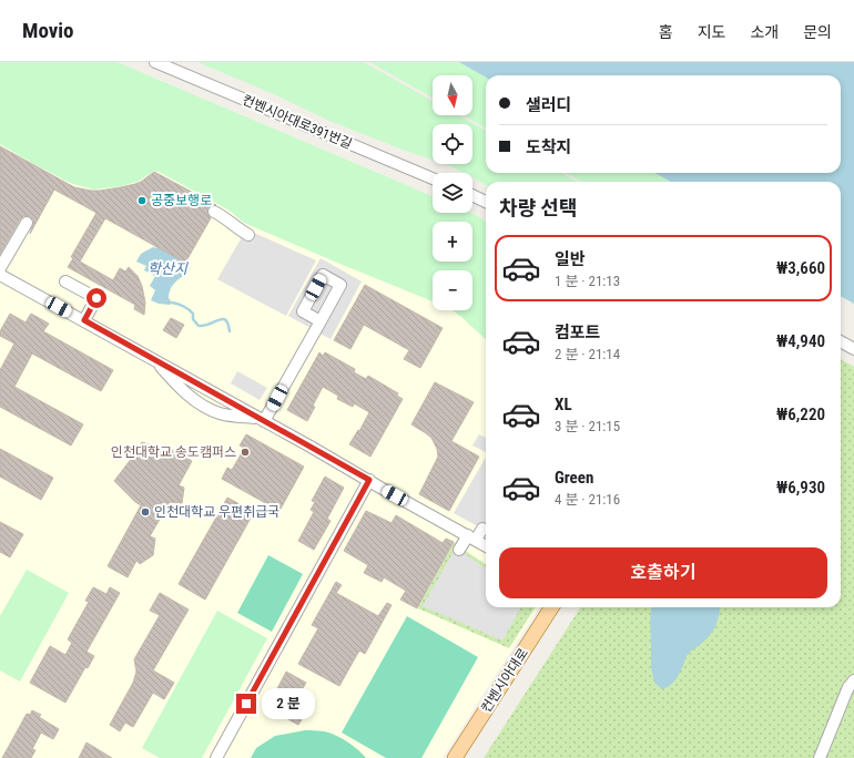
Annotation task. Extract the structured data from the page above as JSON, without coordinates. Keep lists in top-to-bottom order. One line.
{"streets":{"main road":["컨벤시아대로"],"street":["컨벤시아대로391번길"]},"water":["학산지"],"places":["공중보행로","인천대학교 송도캠퍼스","인천대학교 우편취급국"],"north":"bottom","page":{"header":"Movio","nav":["홈","지도","소개","문의"],"map_buttons":["+","−"],"banner":["샐러디","도착지"],"heading":"차량 선택","list":[{"name":"일반","note":"1 분 · 21:13","value":"₩3,660"},{"name":"컴포트","note":"2 분 · 21:14","value":"₩4,940"},{"name":"XL","note":"3 분 · 21:15","value":"₩6,220"},{"name":"Green","note":"4 분 · 21:16","value":"₩6,930"}],"buttons":"호출하기","bubble":"2 분"}}
